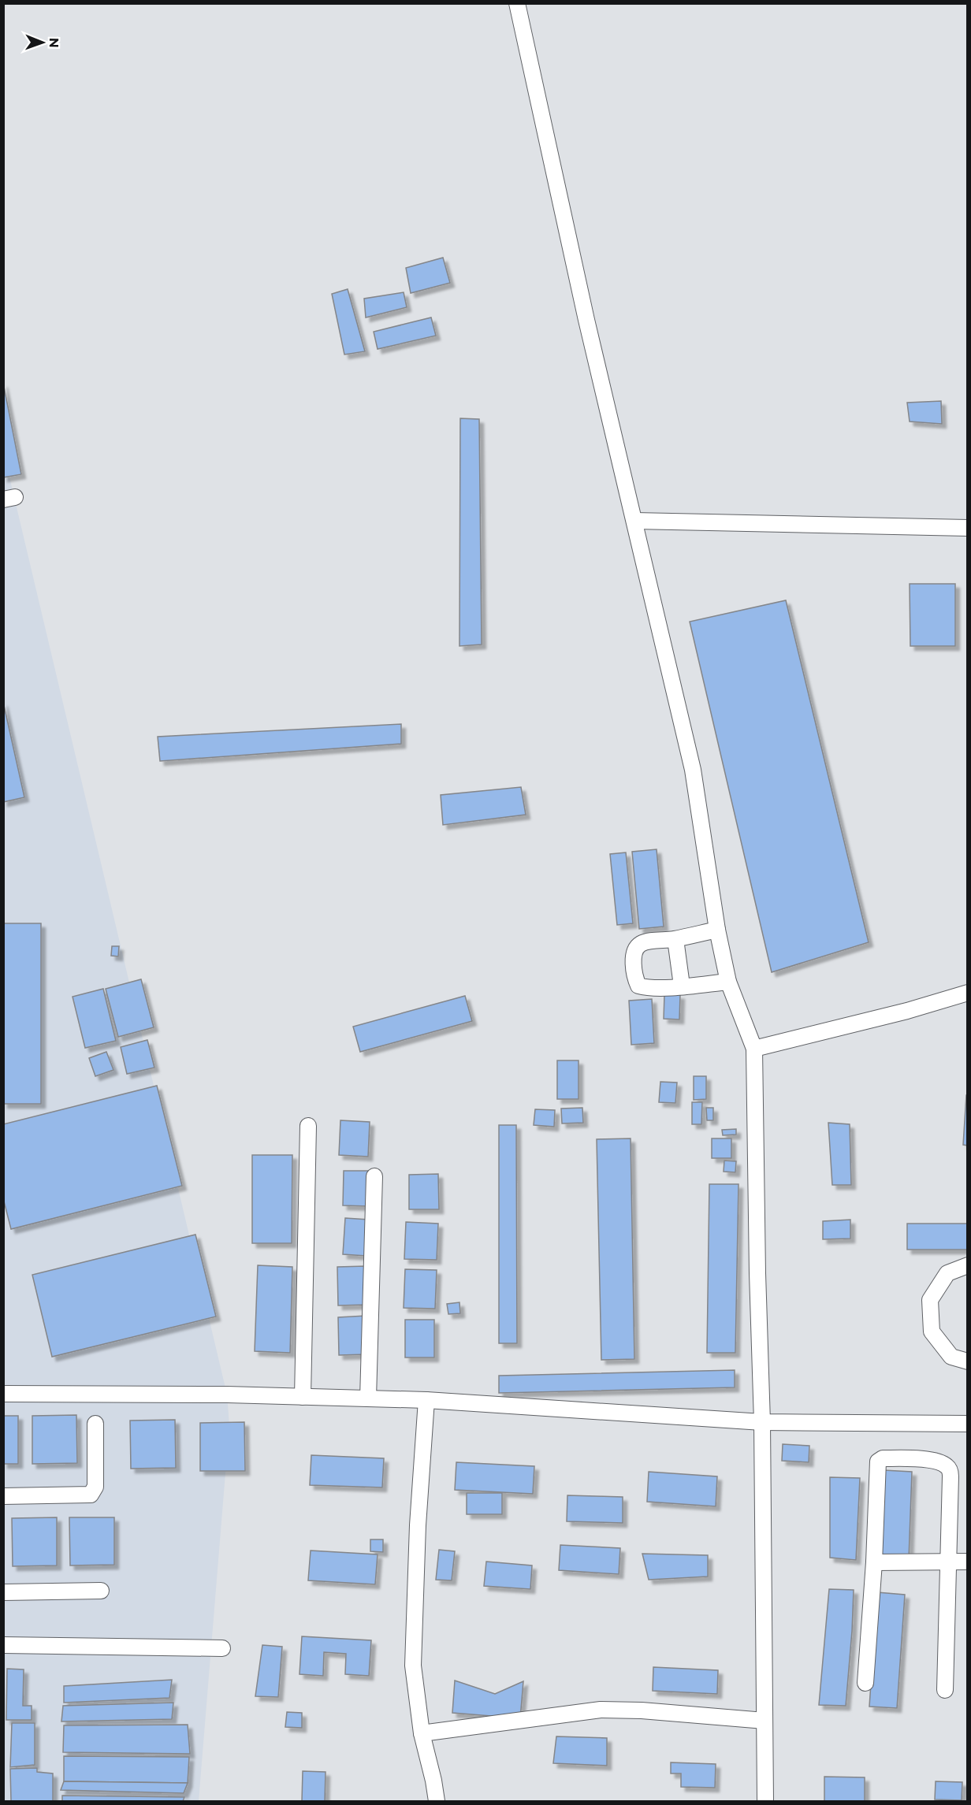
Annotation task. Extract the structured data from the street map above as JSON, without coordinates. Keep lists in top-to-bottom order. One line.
{"north":"right"}
